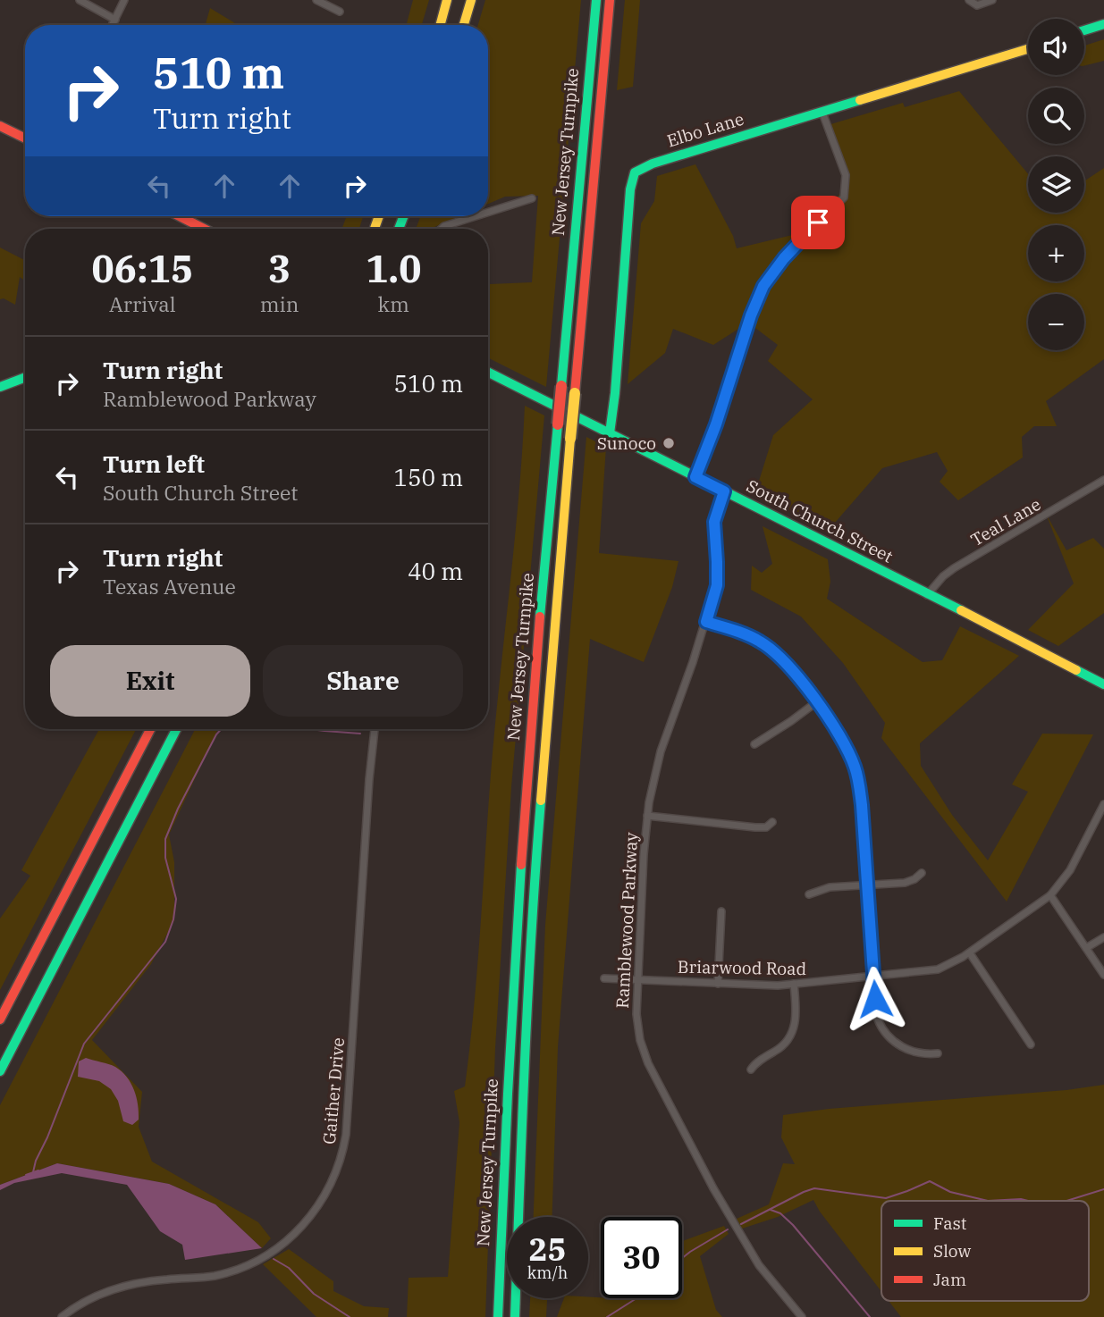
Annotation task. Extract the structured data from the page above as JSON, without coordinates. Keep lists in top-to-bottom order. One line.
{"streets":{"main road":["Elbo Lane","New Jersey Turnpike","South Church Street"],"street":["Teal Lane","Ramblewood Parkway","Briarwood Road","Gaither Drive"]},"crossings":[["Elbo Lane","South Church Street"],["South Church Street","Teal Lane"],["South Church Street","Ramblewood Parkway"],["Ramblewood Parkway","Briarwood Road"]],"places":["Sunoco"],"legend":["Fast","Slow","Jam"],"page":{"map_buttons":["+","−"],"turn":["510 m","Turn right"],"eta":["06:15","Arrival","3","min","1.0","km"],"list":[{"name":"Turn right","note":"Ramblewood Parkway","value":"510 m"},{"name":"Turn left","note":"South Church Street","value":"150 m"},{"name":"Turn right","note":"Texas Avenue","value":"40 m"}],"buttons":["Exit","Share"],"speed":"25 km/h","limit":"30"}}
